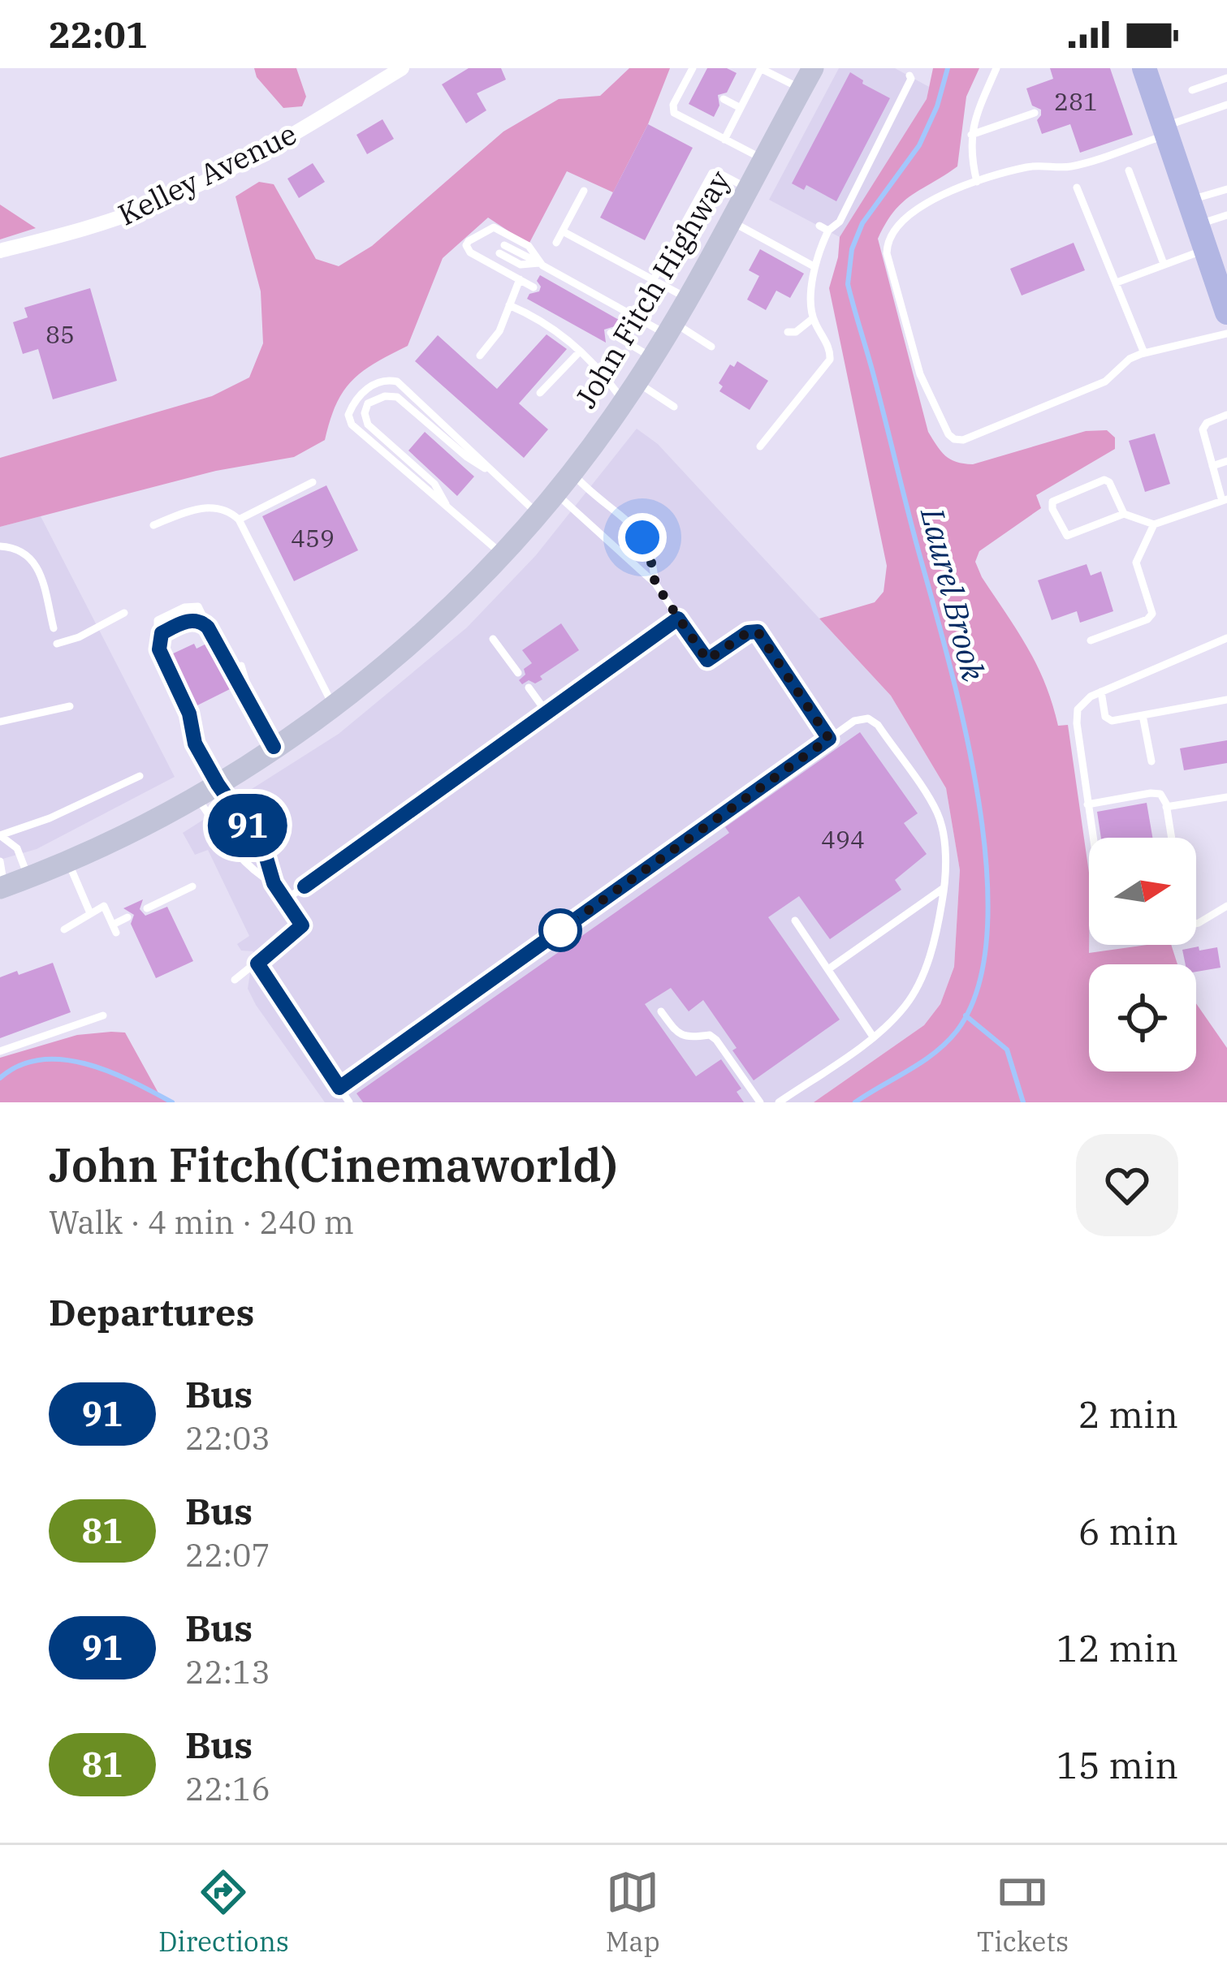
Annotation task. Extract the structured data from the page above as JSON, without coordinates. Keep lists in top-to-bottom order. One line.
{"streets":{"main road":["John Fitch Highway"],"street":["Kelley Avenue"]},"water":["Laurel Brook"],"lines":["bus line 91"],"house_numbers":["281","85","459","494"],"north":"right","page":{"status":"22:01","on_map":"91","heading":[["John Fitch(Cinemaworld)","Walk · 4 min · 240 m"],"Departures"],"list":[{"mark":"91","name":"Bus","note":"22:03","value":"2 min"},{"mark":"81","name":"Bus","note":"22:07","value":"6 min"},{"mark":"91","name":"Bus","note":"22:13","value":"12 min"},{"mark":"81","name":"Bus","note":"22:16","value":"15 min"}],"tabs":["Directions","Map","Tickets"]}}
